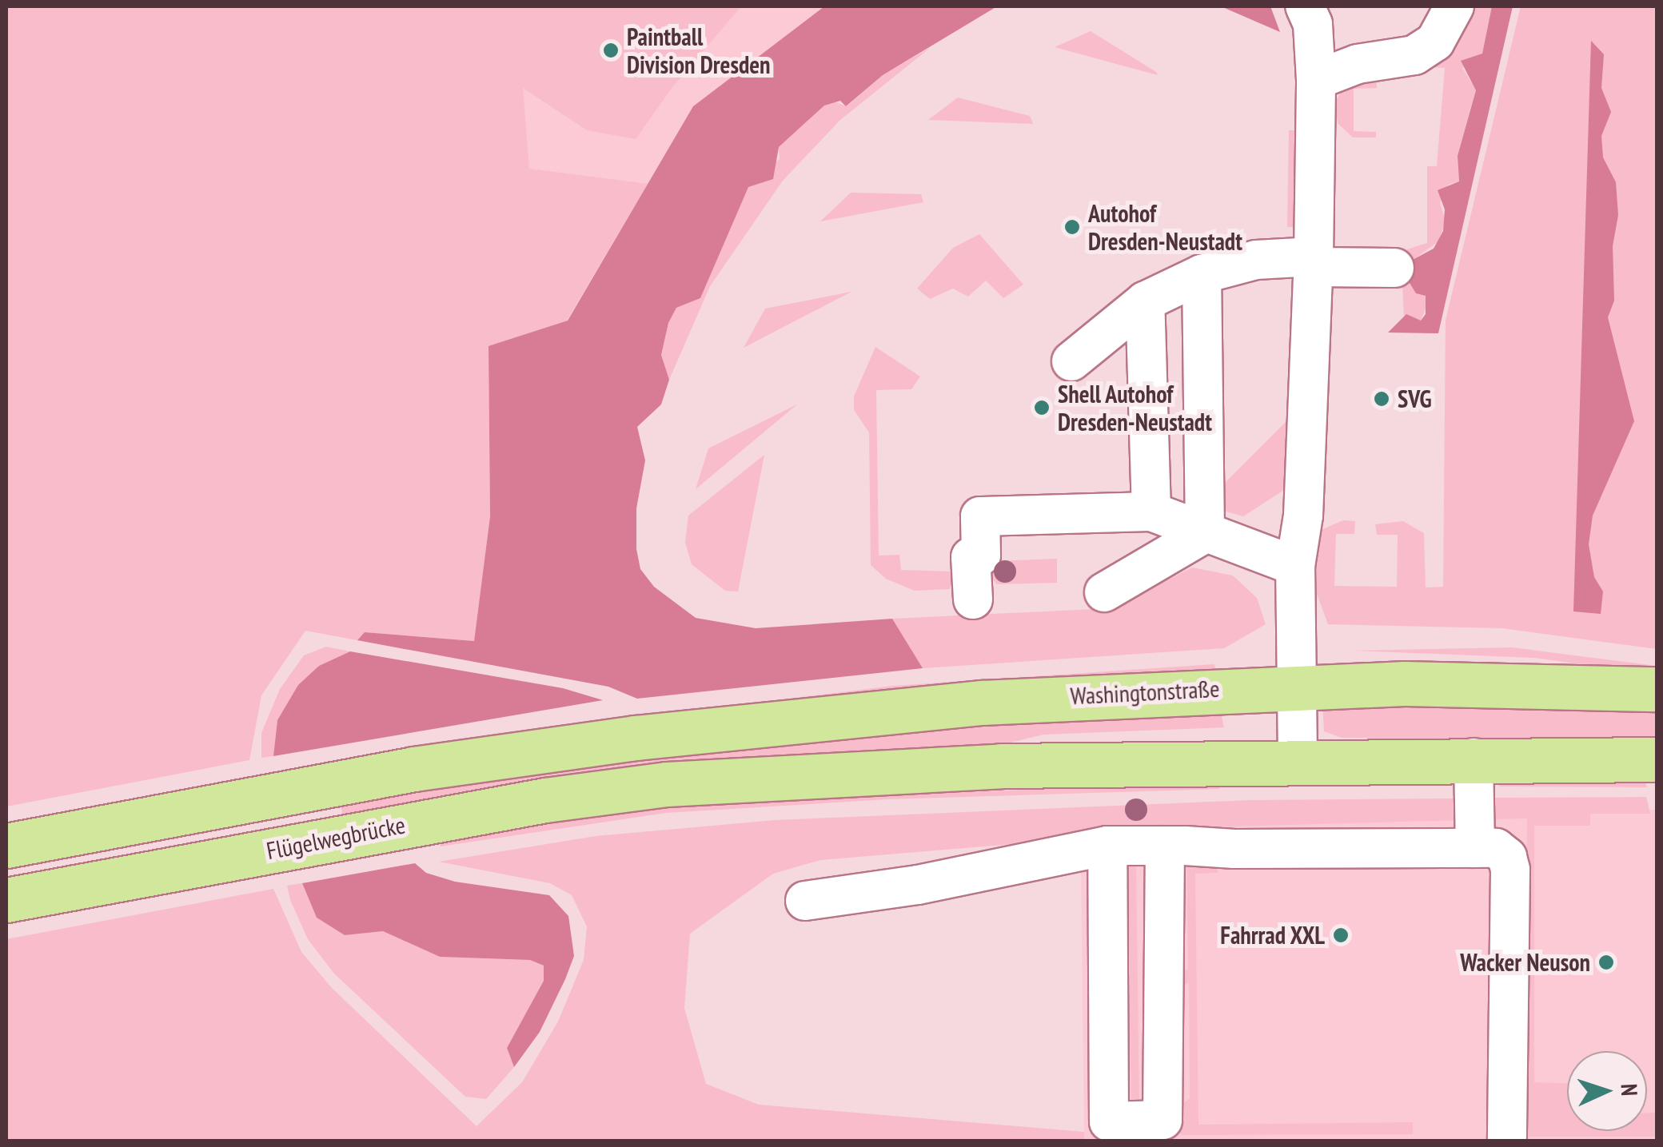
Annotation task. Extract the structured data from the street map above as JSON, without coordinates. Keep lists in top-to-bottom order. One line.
{"streets":{"main road":["Washingtonstraße","Flügelwegbrücke"]},"places":["Paintball Division Dresden","Autohof Dresden-Neustadt","SVG","Shell Autohof Dresden-Neustadt","Fahrrad XXL","Wacker Neuson"],"north":"right"}
